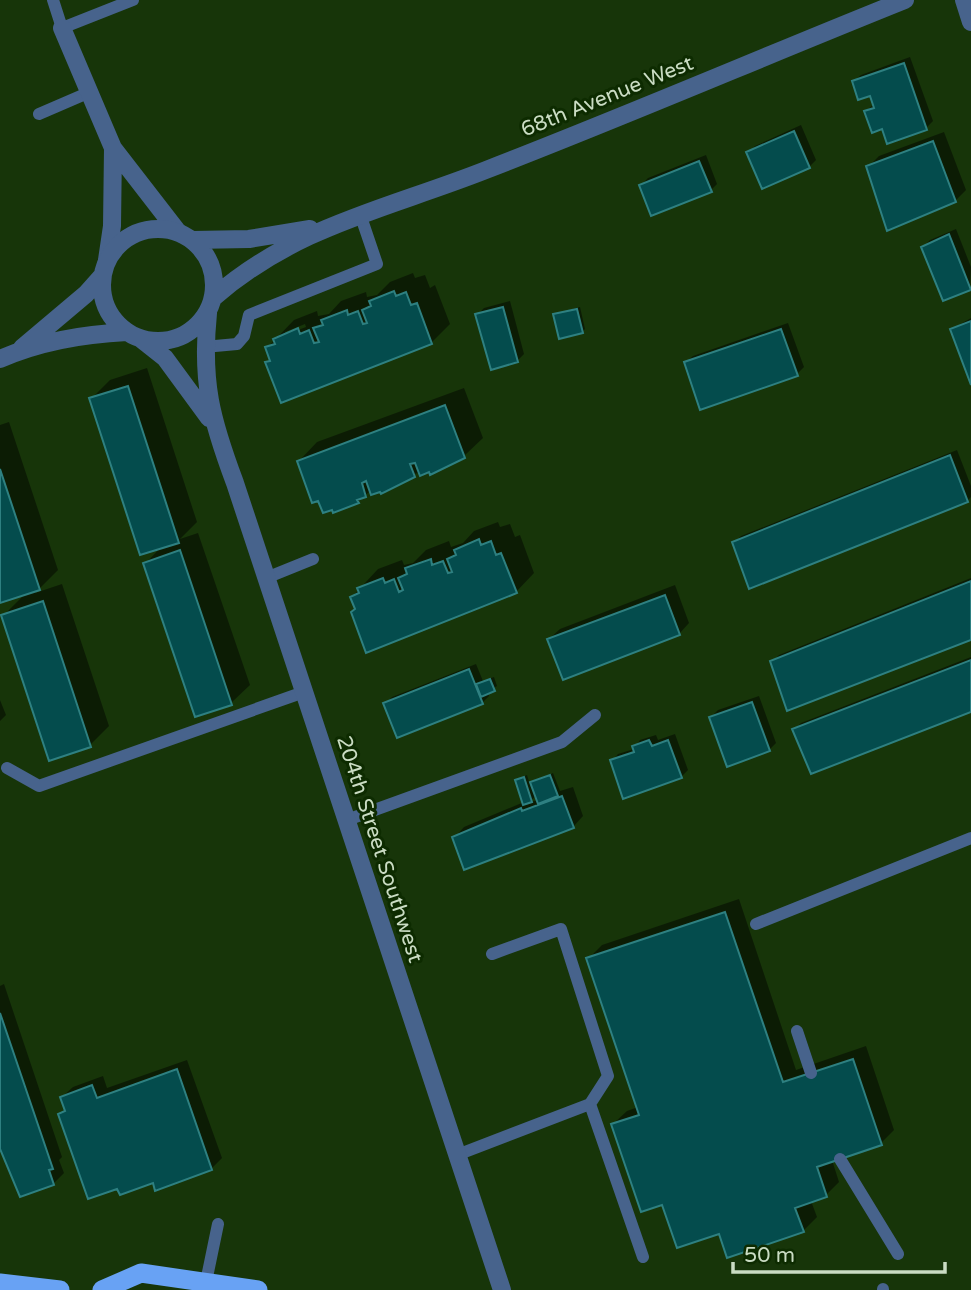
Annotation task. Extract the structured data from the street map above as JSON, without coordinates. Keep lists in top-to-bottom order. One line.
{"streets":{"street":["68th Avenue West","204th Street Southwest"]},"crossings":[["68th Avenue West","204th Street Southwest"]],"scale_bar":"50 m"}
